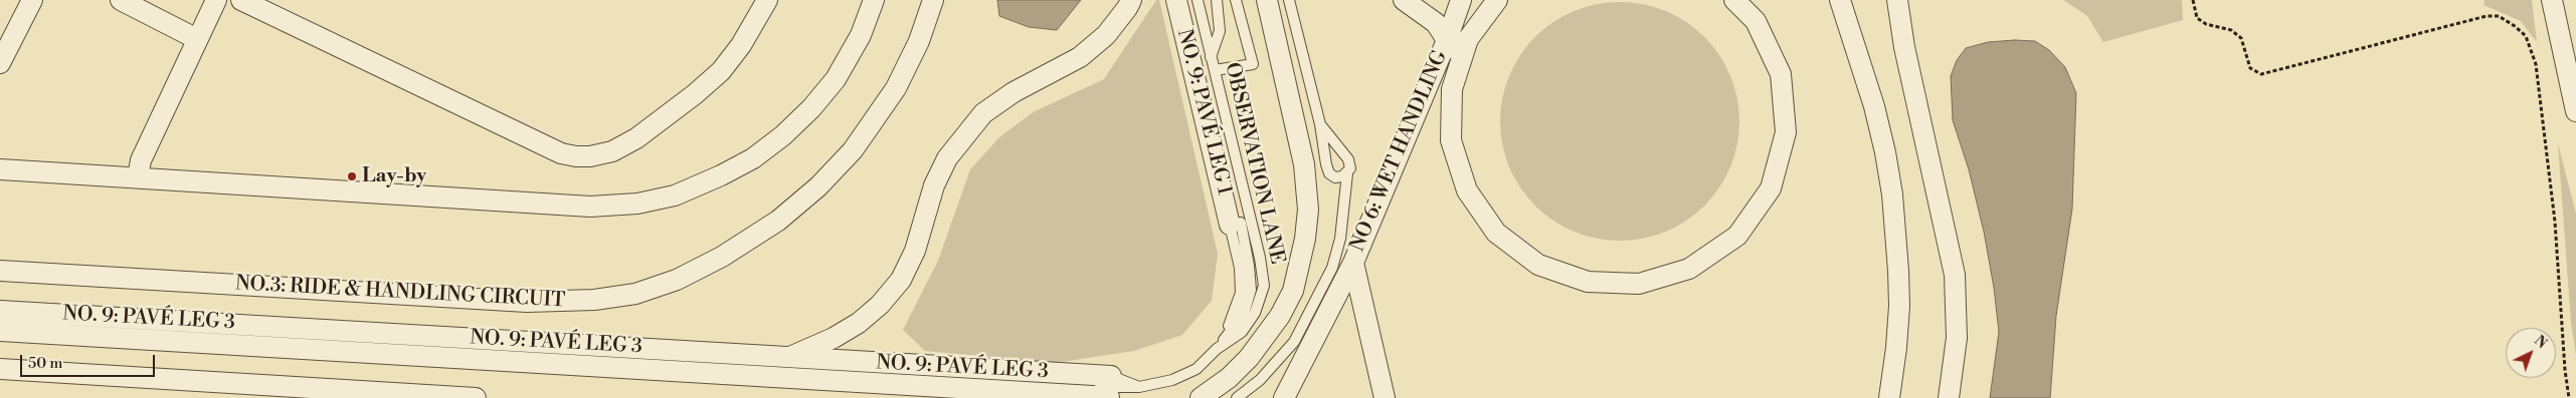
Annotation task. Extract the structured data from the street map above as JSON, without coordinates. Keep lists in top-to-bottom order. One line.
{"streets":{"street":["NO. 9: PAVÉ LEG 1","NO 6: WET HANDLING","NO.3: RIDE & HANDLING CIRCUIT","NO. 9: PAVÉ LEG 3"],"lane":["OBSERVATION LANE"]},"places":["Lay-by"],"scale_bar":"50 m","north":"top right"}
